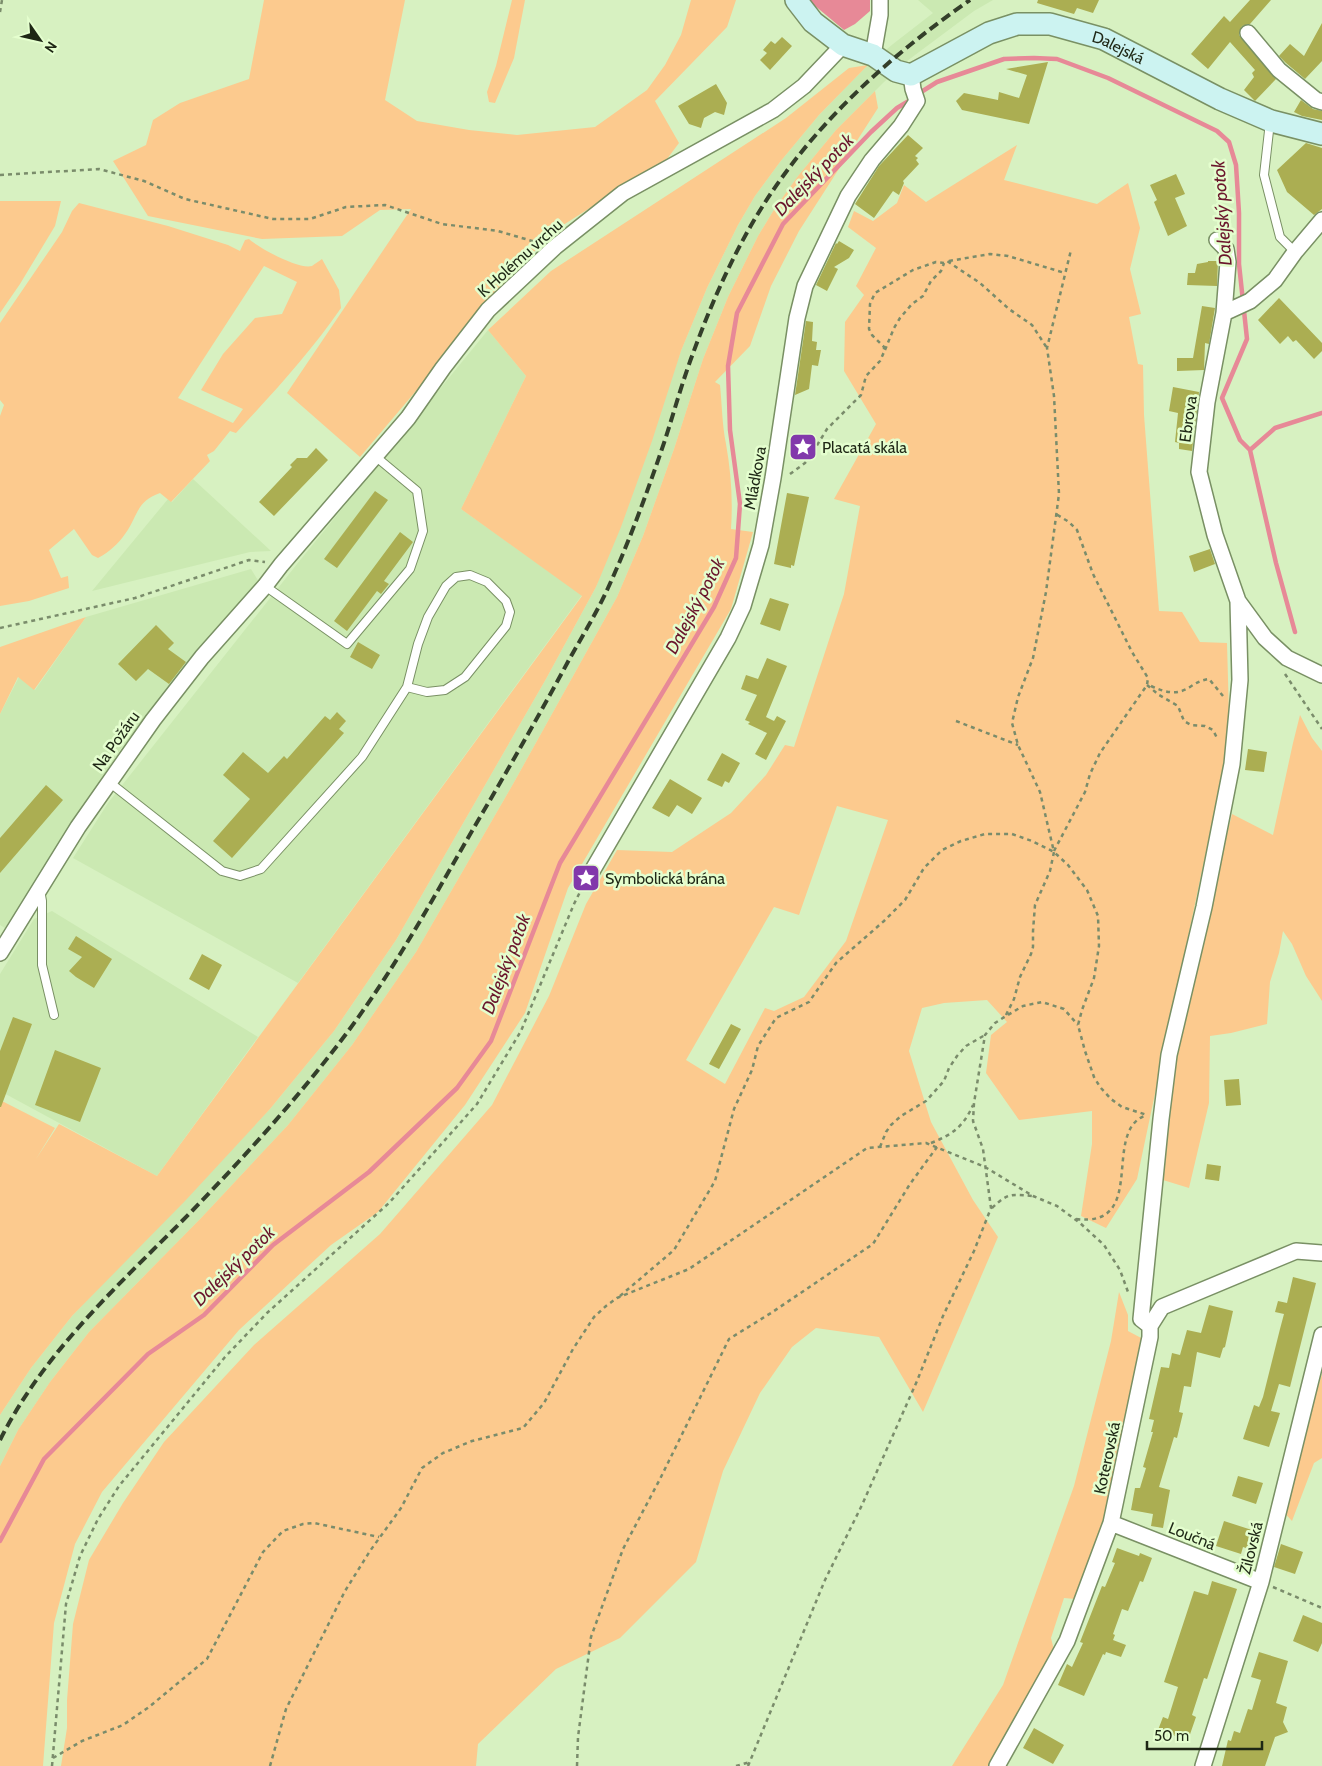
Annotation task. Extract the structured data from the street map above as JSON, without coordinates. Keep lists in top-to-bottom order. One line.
{"streets":{"street":["Dalejská","K Holému vrchu","Ebrova","Mládkova","Na Požáru","Koterovská","Loučná","Žilovská"]},"crossings":[["Dalejská","Mládkova"],["K Holému vrchu","Na Požáru"],["Koterovská","Loučná"],["Loučná","Žilovská"]],"water":["Dalejský potok"],"places":{"place":["Placatá skála","Symbolická brána"]},"scale_bar":"50 m","north":"bottom right"}
